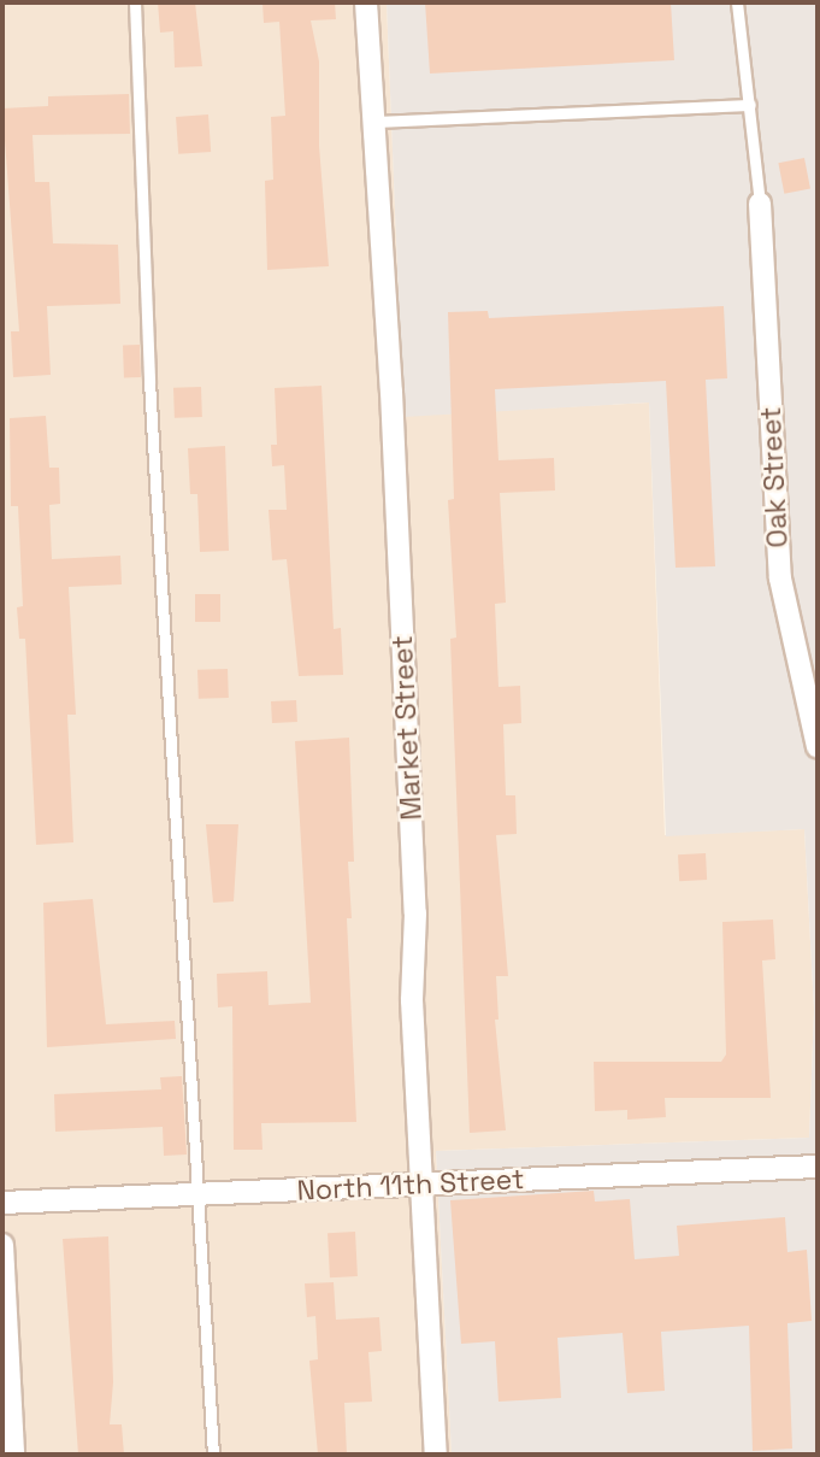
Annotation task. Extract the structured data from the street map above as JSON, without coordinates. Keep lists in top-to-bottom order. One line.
{"streets":{"street":["Oak Street","Market Street","North 11th Street"]},"crossings":[["Market Street","North 11th Street"]]}
